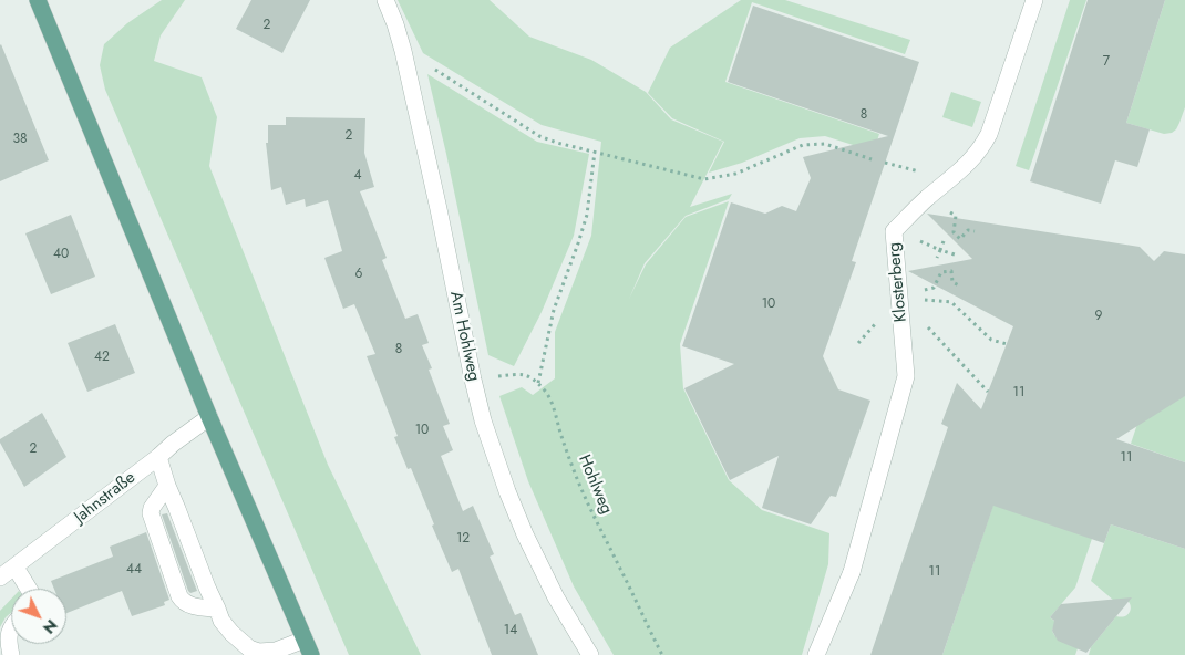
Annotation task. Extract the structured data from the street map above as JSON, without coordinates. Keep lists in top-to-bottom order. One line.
{"streets":{"street":["Klosterberg","Am Hohlweg","Jahnstraße"],"path":["Hohlweg"]},"house_numbers":["2","7","8","2","38","4","40","6","10","9","8","42","11","10","2","11","12","44","11","14"],"north":"bottom right"}
